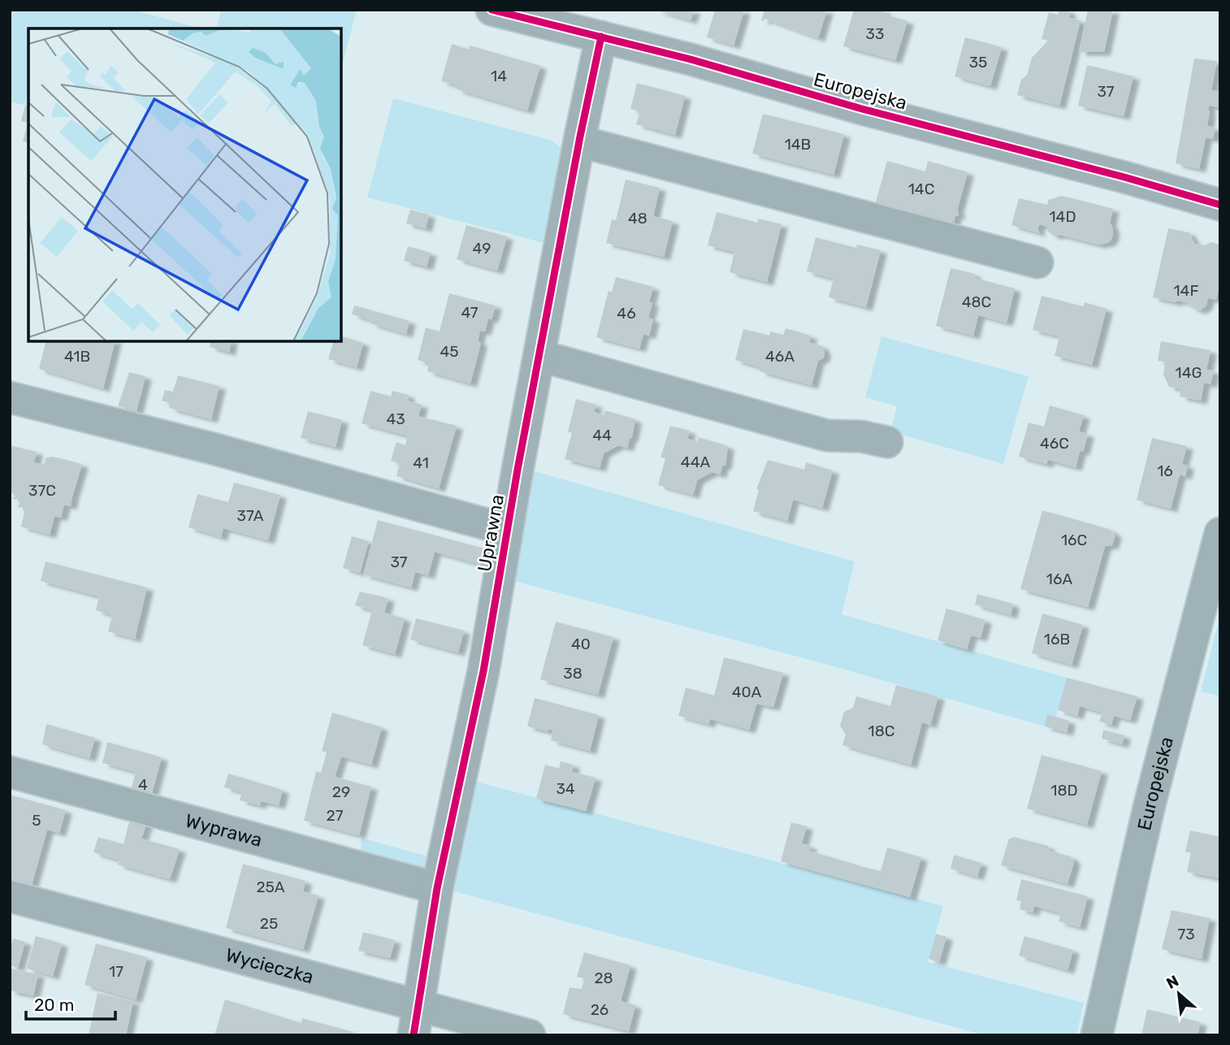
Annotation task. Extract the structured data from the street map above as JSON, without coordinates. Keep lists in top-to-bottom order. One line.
{"streets":{"street":["Europejska","Uprawna","Wyprawa","Wycieczka"]},"crossings":[["Europejska","Uprawna"],["Uprawna","Wyprawa"],["Uprawna","Wycieczka"]],"house_numbers":["33","35","14","37","14B","14C","14D","48","49","14F","48C","47","46","45","41B","46A","14G","43","44","46C","44A","41","16","37C","37A","16C","37","16A","16B","40","38","40A","18C","4","34","18D","29","27","5","25A","25","73","17","28","26"],"scale_bar":"20 m","north":"top left"}
